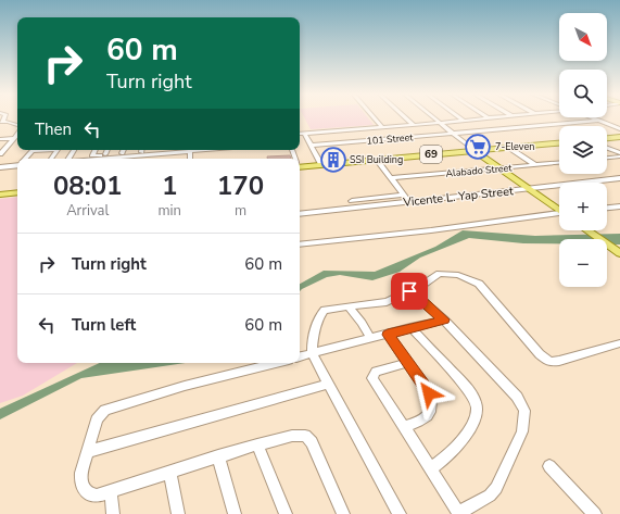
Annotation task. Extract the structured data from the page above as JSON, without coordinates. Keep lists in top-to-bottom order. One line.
{"streets":{"main road":["69"],"street":["101 Street","Alabado Street","Vicente L. Yap Street"]},"places":{"supermarket":["7-Eleven"],"building":["SSI Building"]},"north":"bottom right","page":{"map_buttons":["+","−"],"turn":["60 m","Turn right"],"then":"Then","eta":["08:01","Arrival","1","min","170","m"],"list":[{"name":"Turn right","value":"60 m"},{"name":"Turn left","value":"60 m"}]}}
